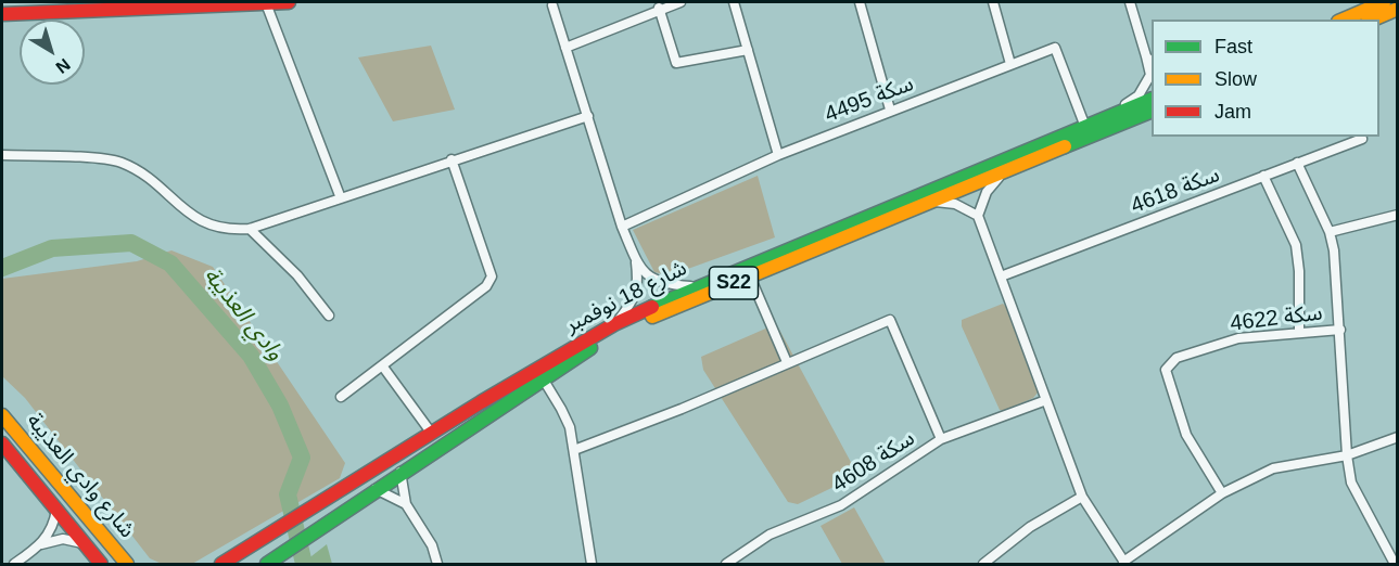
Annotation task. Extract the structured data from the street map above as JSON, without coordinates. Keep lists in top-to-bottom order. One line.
{"streets":{"main road":["S22","شارع 18 نوفمبر","شارع وادي العذيبة"],"street":["سكة 4495","سكة 4618","سكة 4622","سكة 4608"]},"crossings":[["سكة 4495","شارع 18 نوفمبر"]],"water":["وادي العذيبة"],"legend":["Fast","Slow","Jam"],"north":"bottom right"}
